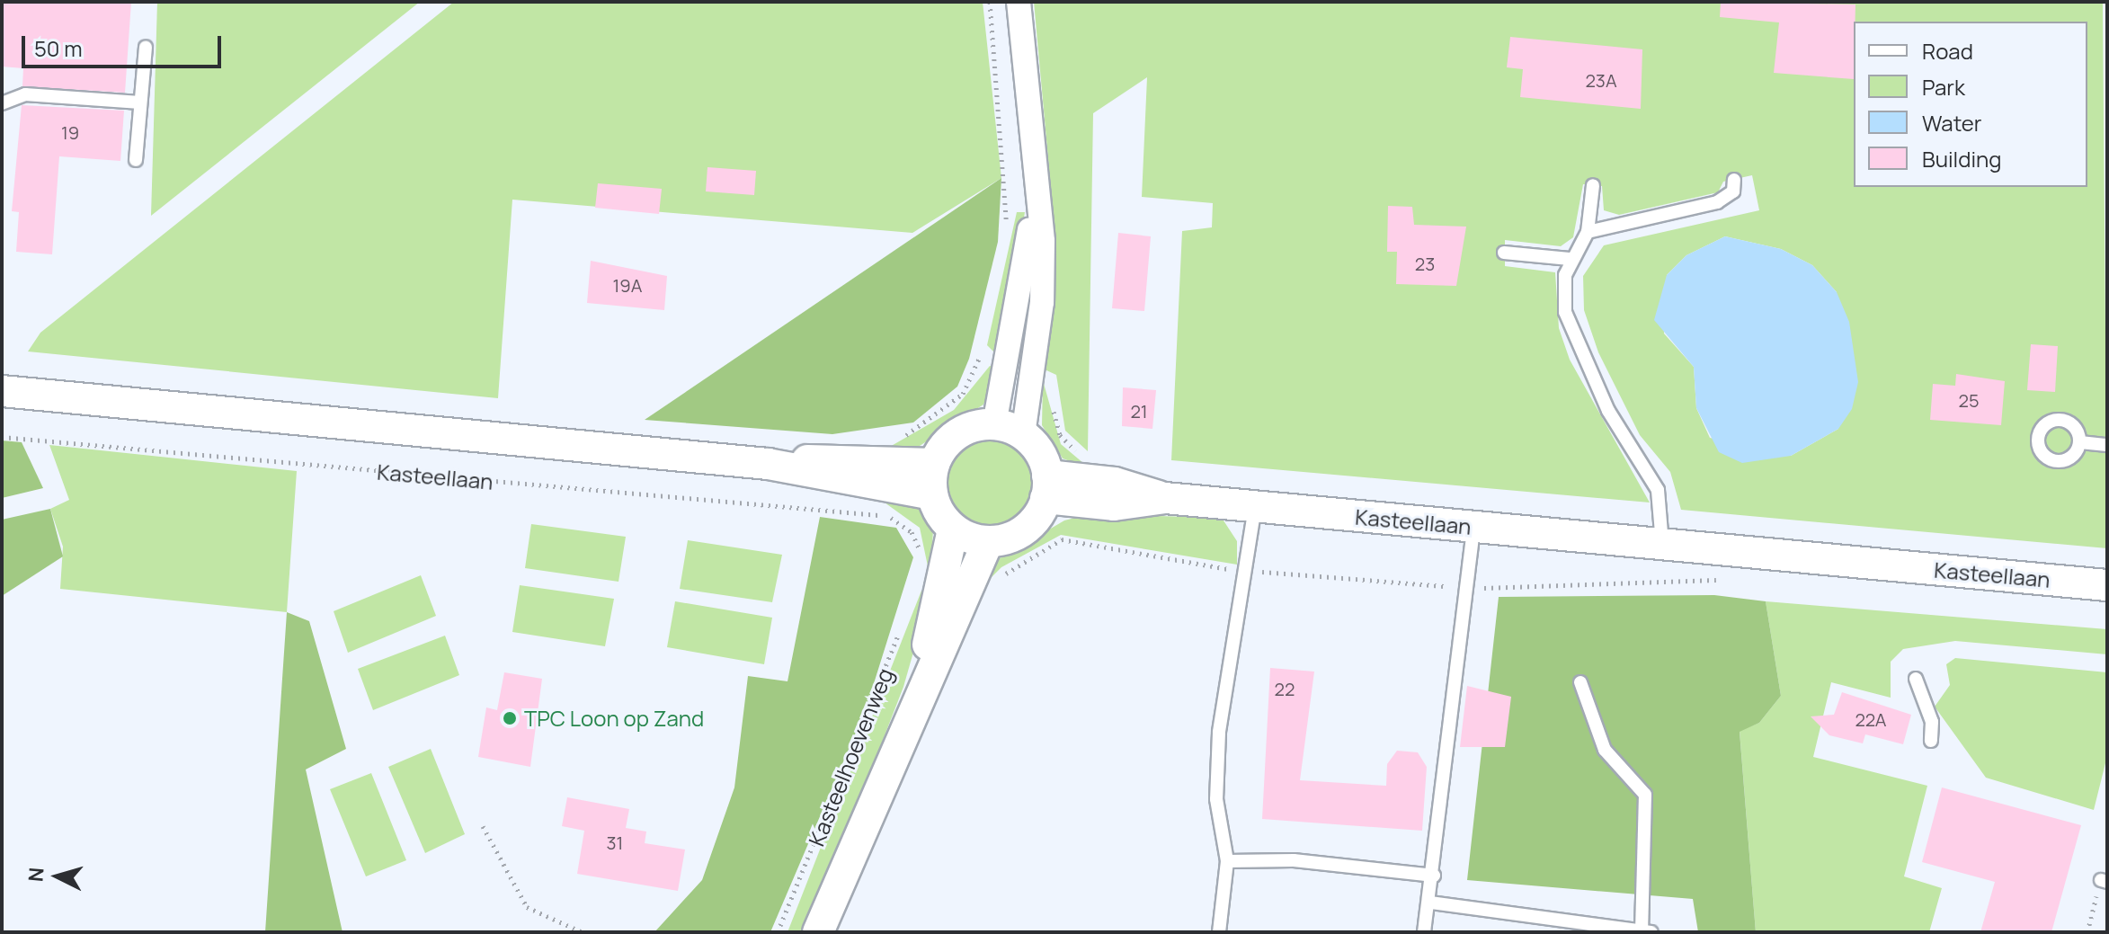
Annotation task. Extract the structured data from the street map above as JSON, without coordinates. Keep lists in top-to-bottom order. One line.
{"streets":{"street":["Kasteellaan","Kasteelhoevenweg"]},"crossings":[["Kasteellaan","Kasteelhoevenweg"]],"places":["TPC Loon op Zand"],"house_numbers":["23A","19","23","19A","25","21","22","22A","31"],"legend":["Road","Park","Water","Building"],"scale_bar":"50 m","north":"left"}
